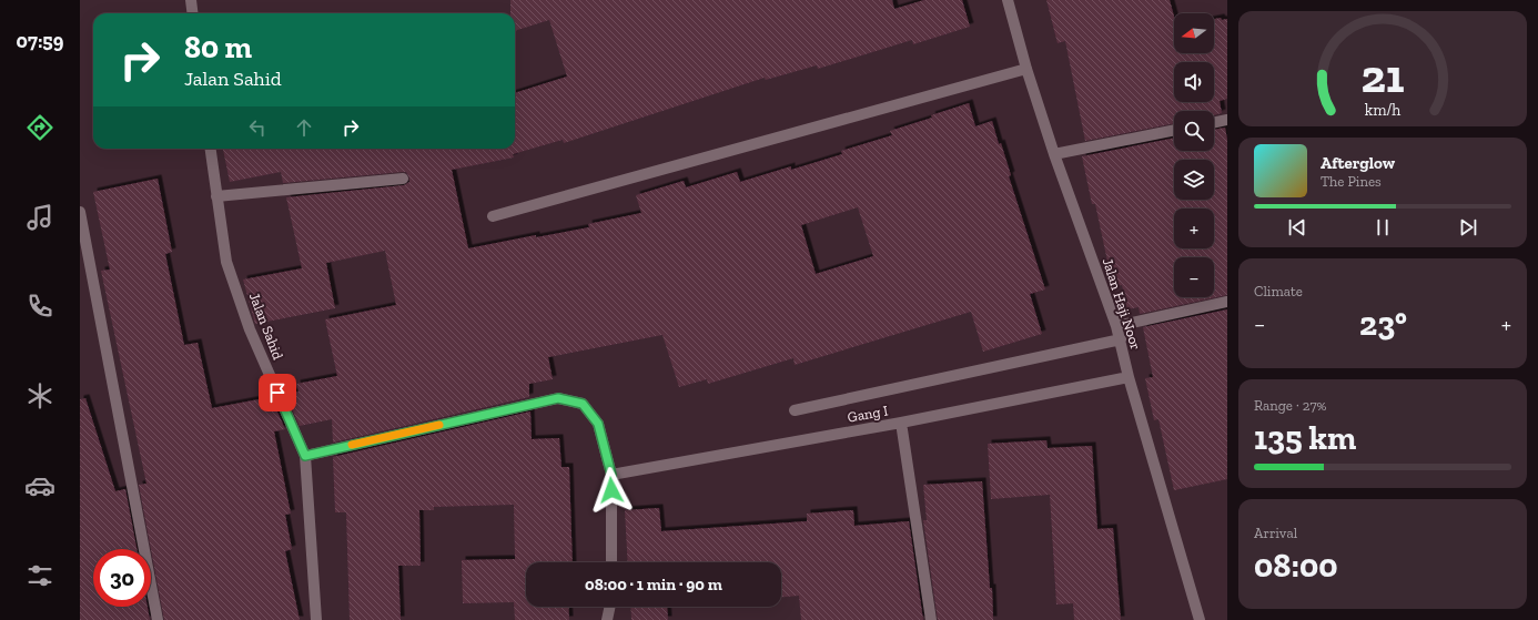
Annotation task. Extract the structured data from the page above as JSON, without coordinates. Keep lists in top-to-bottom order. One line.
{"streets":{"street":["Jalan Haji Noor","Jalan Sahid","Gang I"]},"crossings":[["Jalan Haji Noor","Gang I"]],"north":"left","page":{"tabs":"07:59","map_buttons":["+","−"],"turn":["80 m","Jalan Sahid"],"song":["Afterglow","The Pines"],"tile":["Climate",["Range · 27%","135 km"],["Arrival","08:00"]],"heat":["−","23°","+"],"limit":"30","trip":"08:00 · 1 min · 90 m","gauge":["21","km/h"]}}
